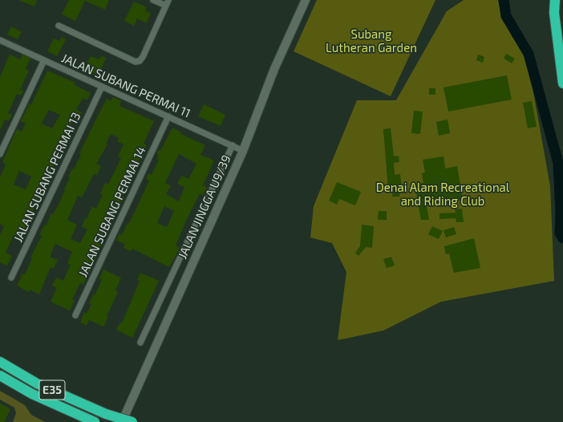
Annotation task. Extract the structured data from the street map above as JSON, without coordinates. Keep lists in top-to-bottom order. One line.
{"streets":{"highway":["E35"],"street":["JALAN SUBANG PERMAI 11","JALAN SUBANG PERMAI 13","JALAN JINGGA U9/39","JALAN SUBANG PERMAI 14"]},"crossings":[["JALAN SUBANG PERMAI 11","JALAN SUBANG PERMAI 13"],["JALAN SUBANG PERMAI 11","JALAN JINGGA U9/39"],["JALAN SUBANG PERMAI 11","JALAN SUBANG PERMAI 14"]],"parks":["Subang Lutheran Garden","Denai Alam Recreational and Riding Club"]}
